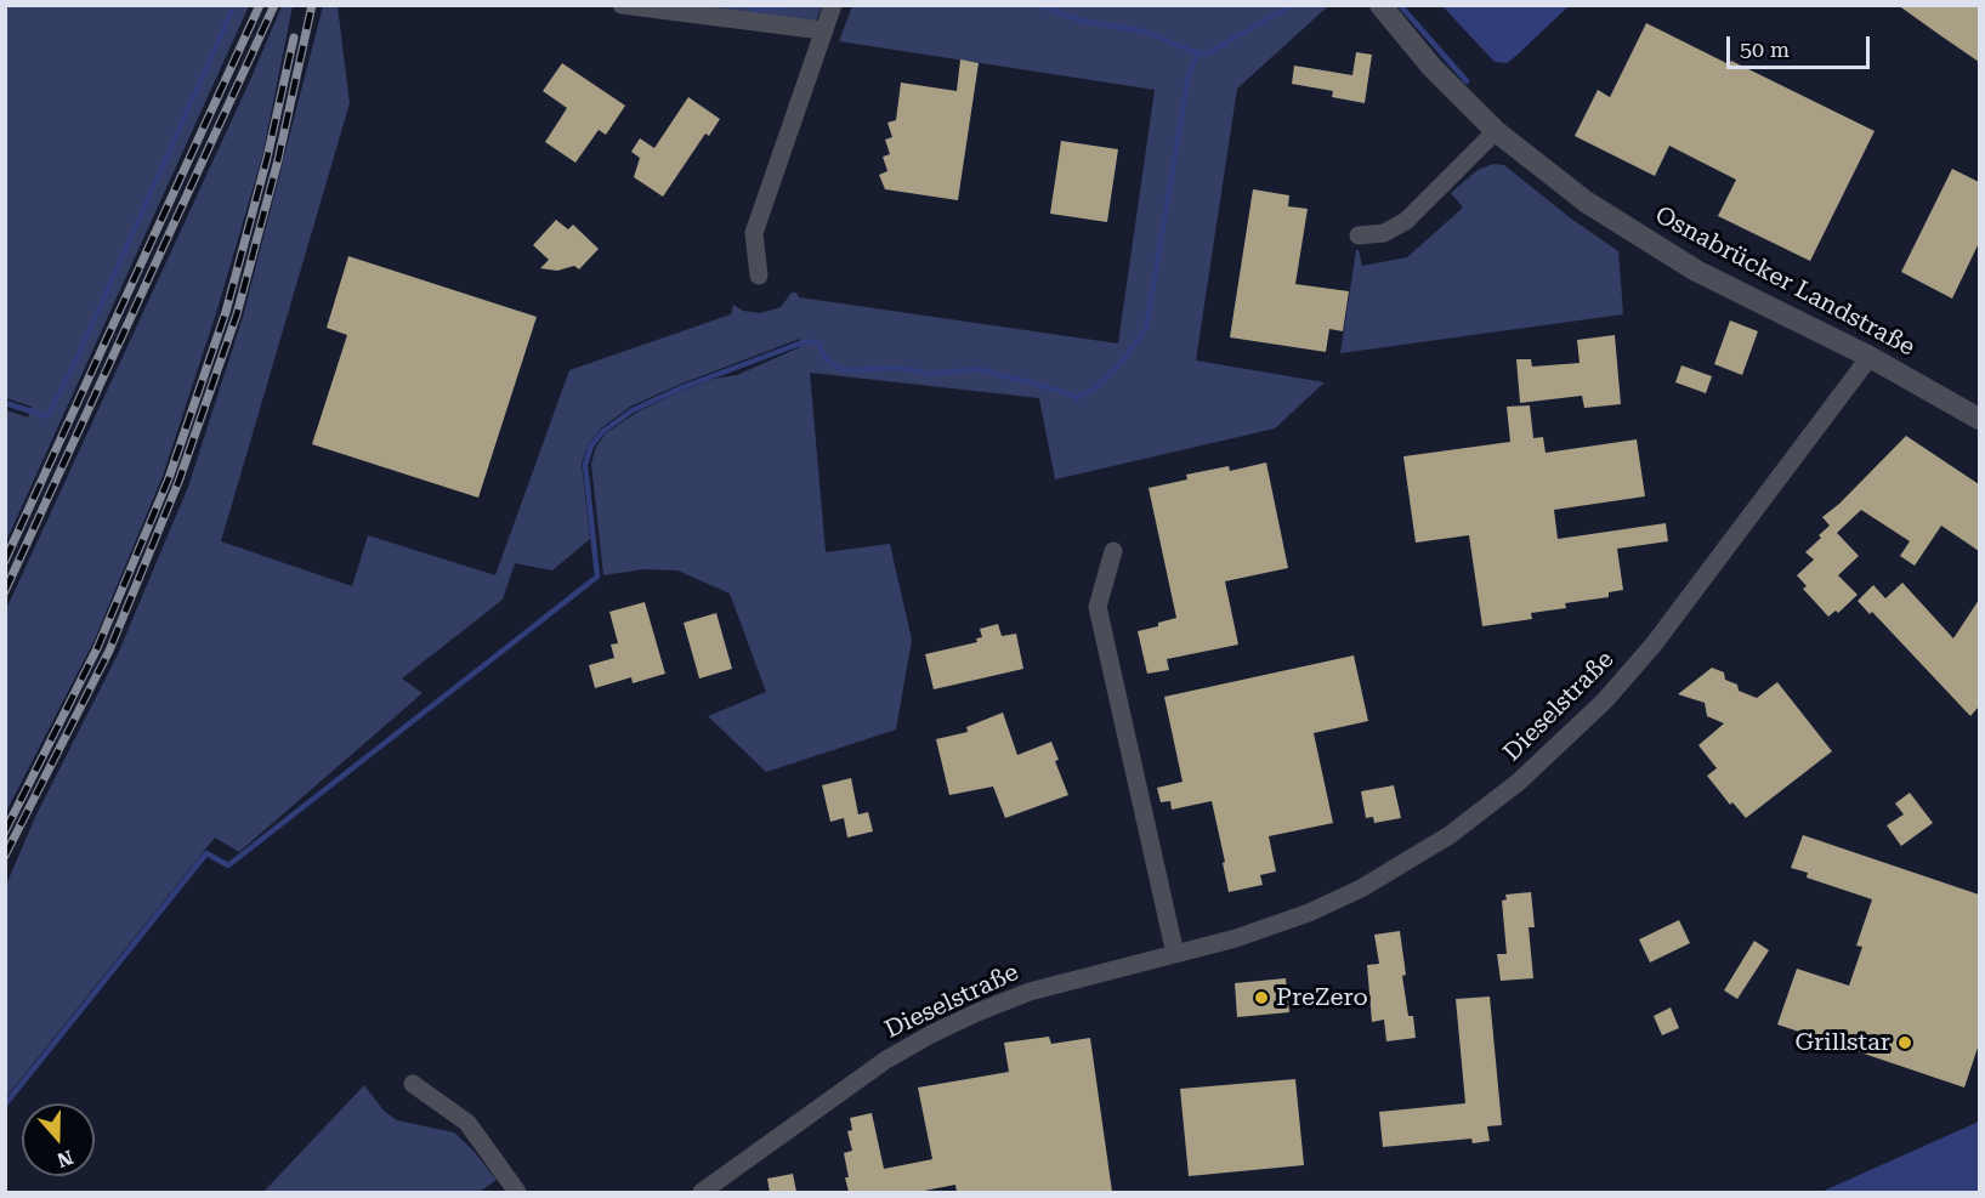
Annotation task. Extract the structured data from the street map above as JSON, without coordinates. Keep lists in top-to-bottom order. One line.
{"streets":{"street":["Osnabrücker Landstraße","Dieselstraße"]},"crossings":[["Osnabrücker Landstraße","Dieselstraße"]],"places":["PreZero","Grillstar"],"scale_bar":"50 m","north":"bottom"}
